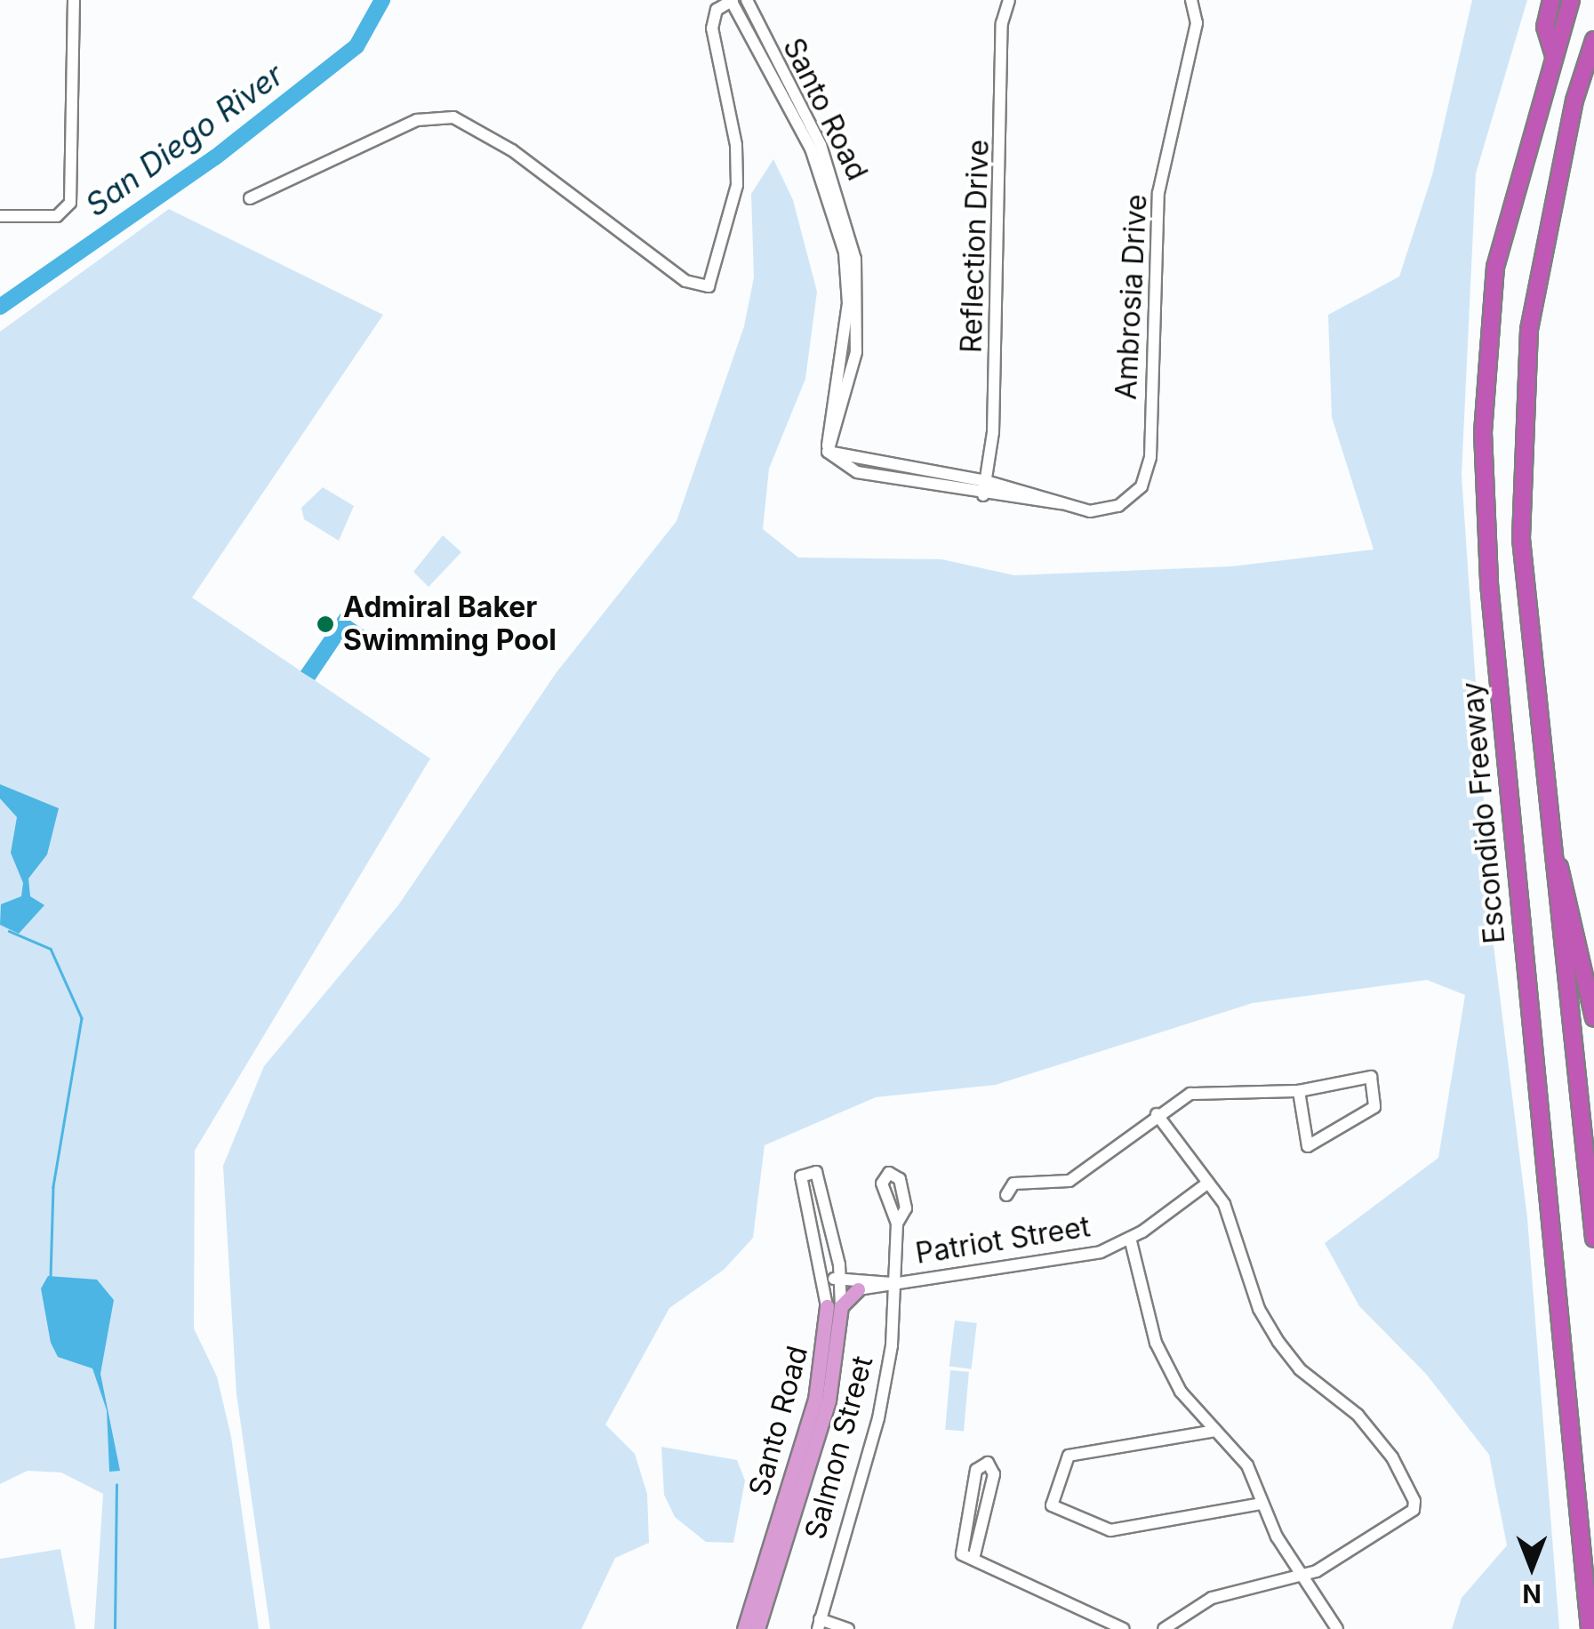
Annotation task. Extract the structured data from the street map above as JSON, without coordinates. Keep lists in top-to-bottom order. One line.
{"streets":{"highway":["Escondido Freeway"],"main road":["Santo Road"],"street":["Reflection Drive","Ambrosia Drive","Patriot Street","Salmon Street"]},"crossings":[["Santo Road","Ambrosia Drive"],["Santo Road","Patriot Street"],["Reflection Drive","Ambrosia Drive"],["Patriot Street","Salmon Street"]],"water":["San Diego River"],"places":["Admiral Baker Swimming Pool"],"north":"bottom"}
